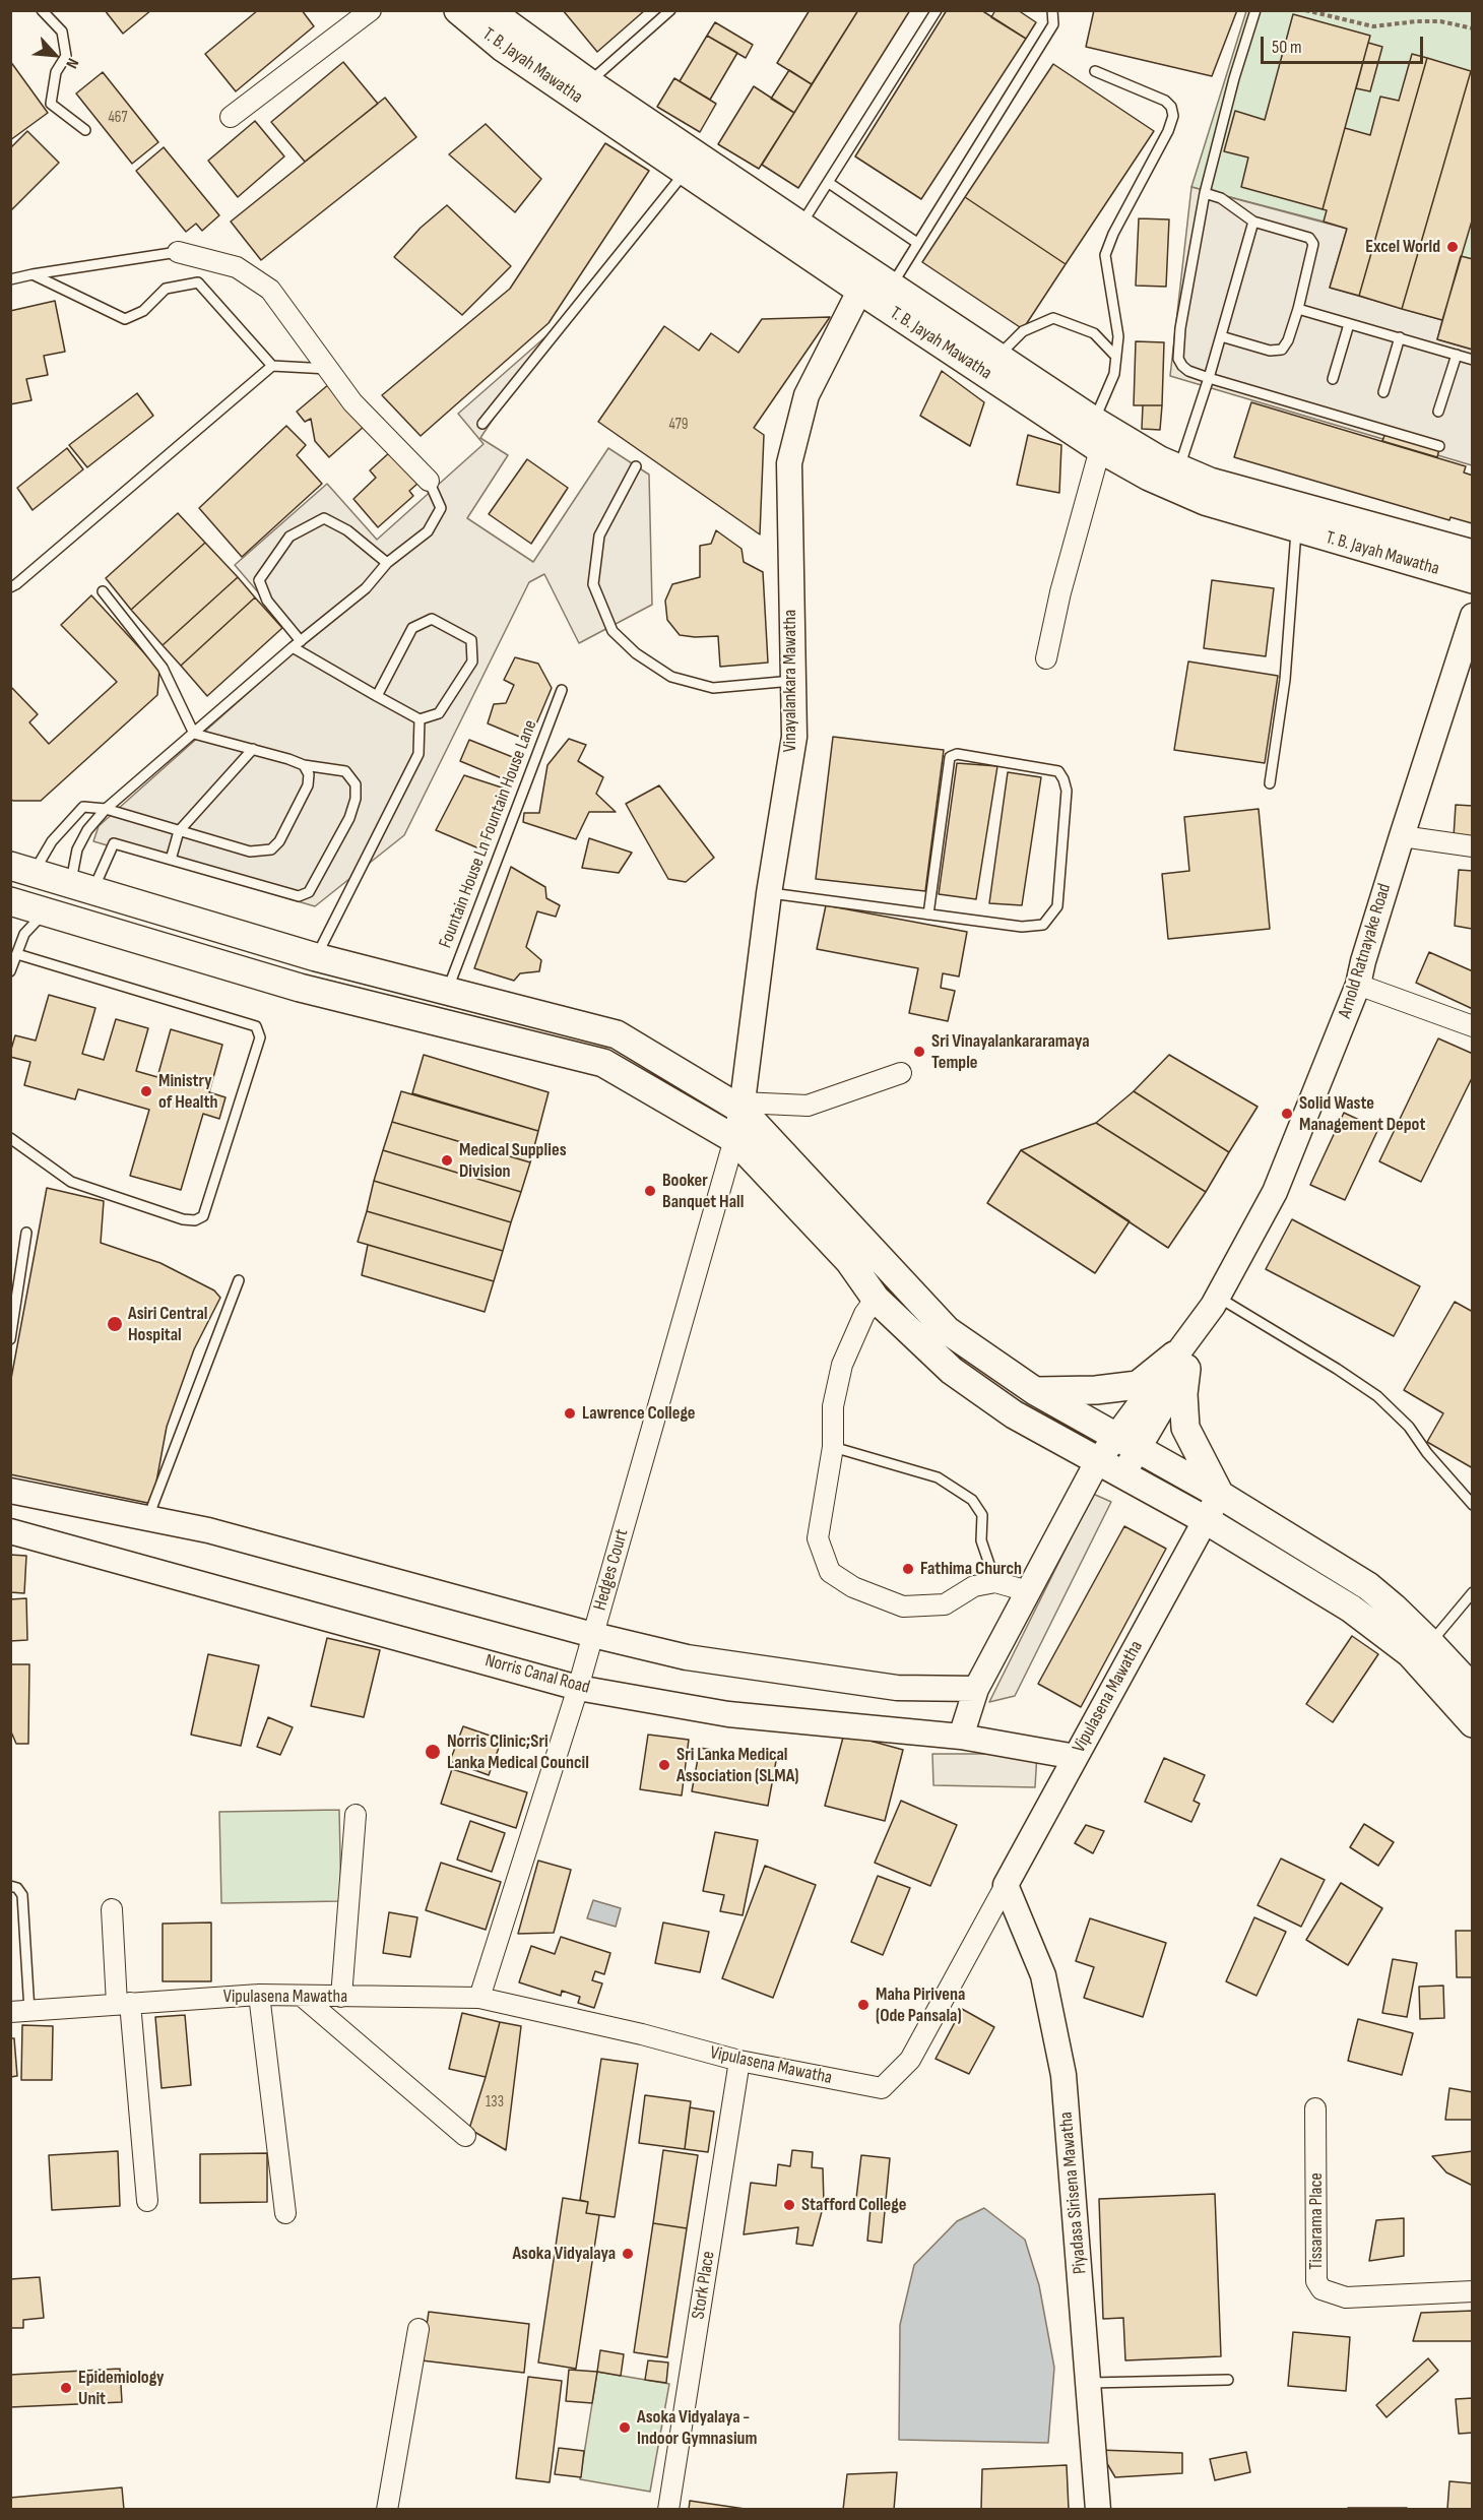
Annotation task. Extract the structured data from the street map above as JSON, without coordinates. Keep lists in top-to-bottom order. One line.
{"streets":{"main road":["T. B. Jayah Mawatha"],"street":["Vinayalankara Mawatha","Arnold Ratnayake Road","Hedges Court","Norris Canal Road","Vipulasena Mawatha","Piyadasa Sirisena Mawatha","Tissarama Place","Stork Place"],"lane":["Fountain House Ln Fountain House Lane"]},"crossings":[["T. B. Jayah Mawatha","Vinayalankara Mawatha"],["Vinayalankara Mawatha","Hedges Court"],["Arnold Ratnayake Road","Norris Canal Road"],["Hedges Court","Norris Canal Road"],["Hedges Court","Vipulasena Mawatha"],["Norris Canal Road","Vipulasena Mawatha"],["Vipulasena Mawatha","Piyadasa Sirisena Mawatha"],["Vipulasena Mawatha","Stork Place"]],"places":["Excel World","Sri Vinayalankararamaya Temple","Ministry of Health","Solid Waste Management Depot","Medical Supplies Division","Booker Banquet Hall","Asiri Central Hospital","Lawrence College","Fathima Church","Norris Clinic;Sri Lanka Medical Council","Sri Lanka Medical Association (SLMA)","Maha Pirivena (Ode Pansala)","Stafford College","Asoka Vidyalaya","Epidemiology Unit","Asoka Vidyalaya - Indoor Gymnasium"],"house_numbers":["467","479","133"],"scale_bar":"50 m","north":"bottom right"}
